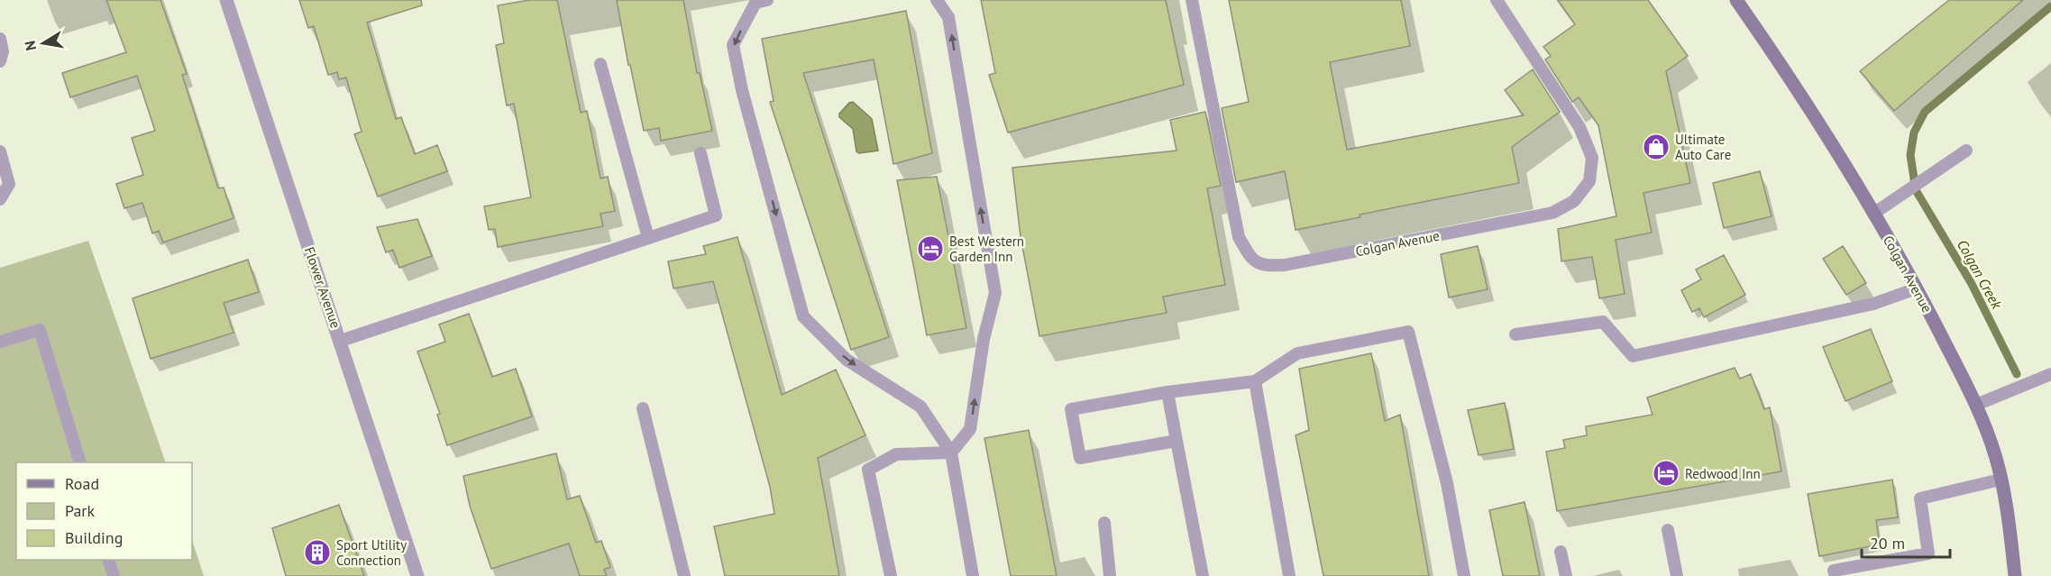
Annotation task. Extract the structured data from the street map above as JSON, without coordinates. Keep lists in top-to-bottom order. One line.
{"streets":{"main road":["Colgan Avenue"],"street":["Flower Avenue"]},"water":["Colgan Creek"],"places":{"shop":["Ultimate Auto Care"],"hotel":["Best Western Garden Inn","Redwood Inn"],"building":["Sport Utility Connection"]},"legend":["Road","Park","Building"],"scale_bar":"20 m","north":"left"}
